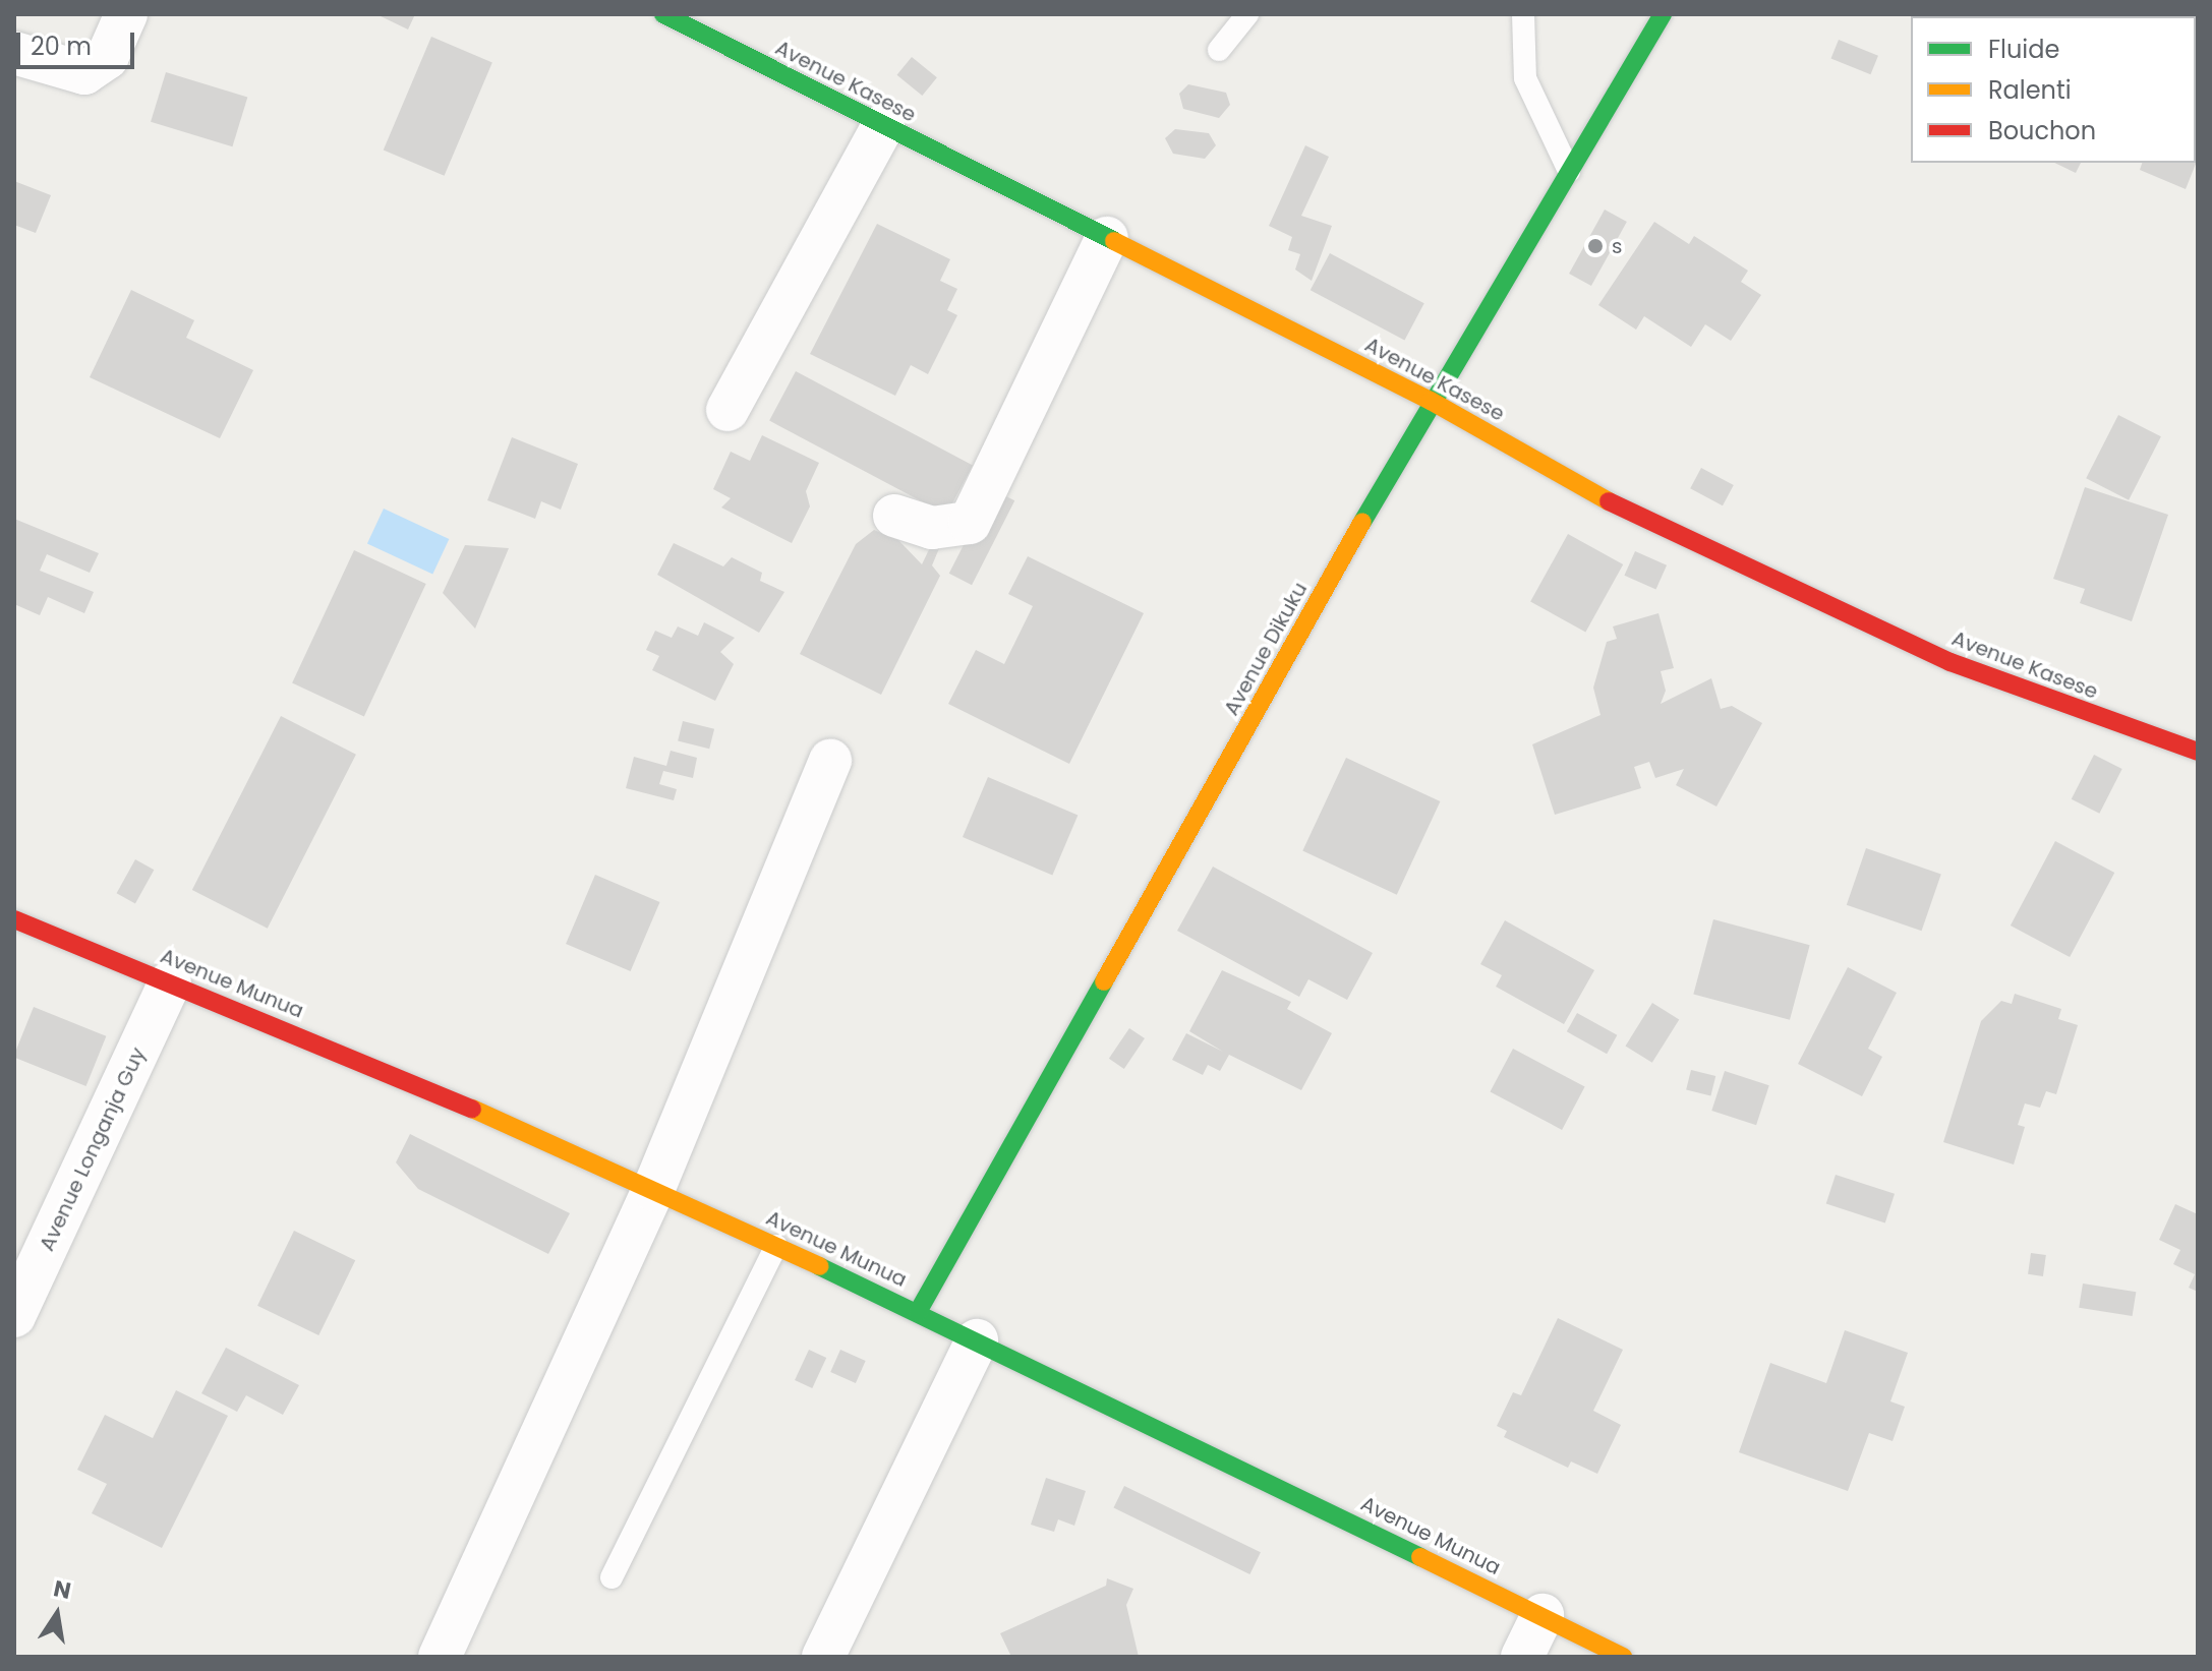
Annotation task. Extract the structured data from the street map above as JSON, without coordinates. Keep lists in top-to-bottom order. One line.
{"streets":{"street":["Avenue Kasese","Avenue Dikuku","Avenue Munua","Avenue Longanja Guy"]},"crossings":[["Avenue Kasese","Avenue Dikuku"],["Avenue Dikuku","Avenue Munua"],["Avenue Munua","Avenue Longanja Guy"]],"places":["s"],"legend":["Fluide","Ralenti","Bouchon"],"scale_bar":"20 m","north":"top"}
